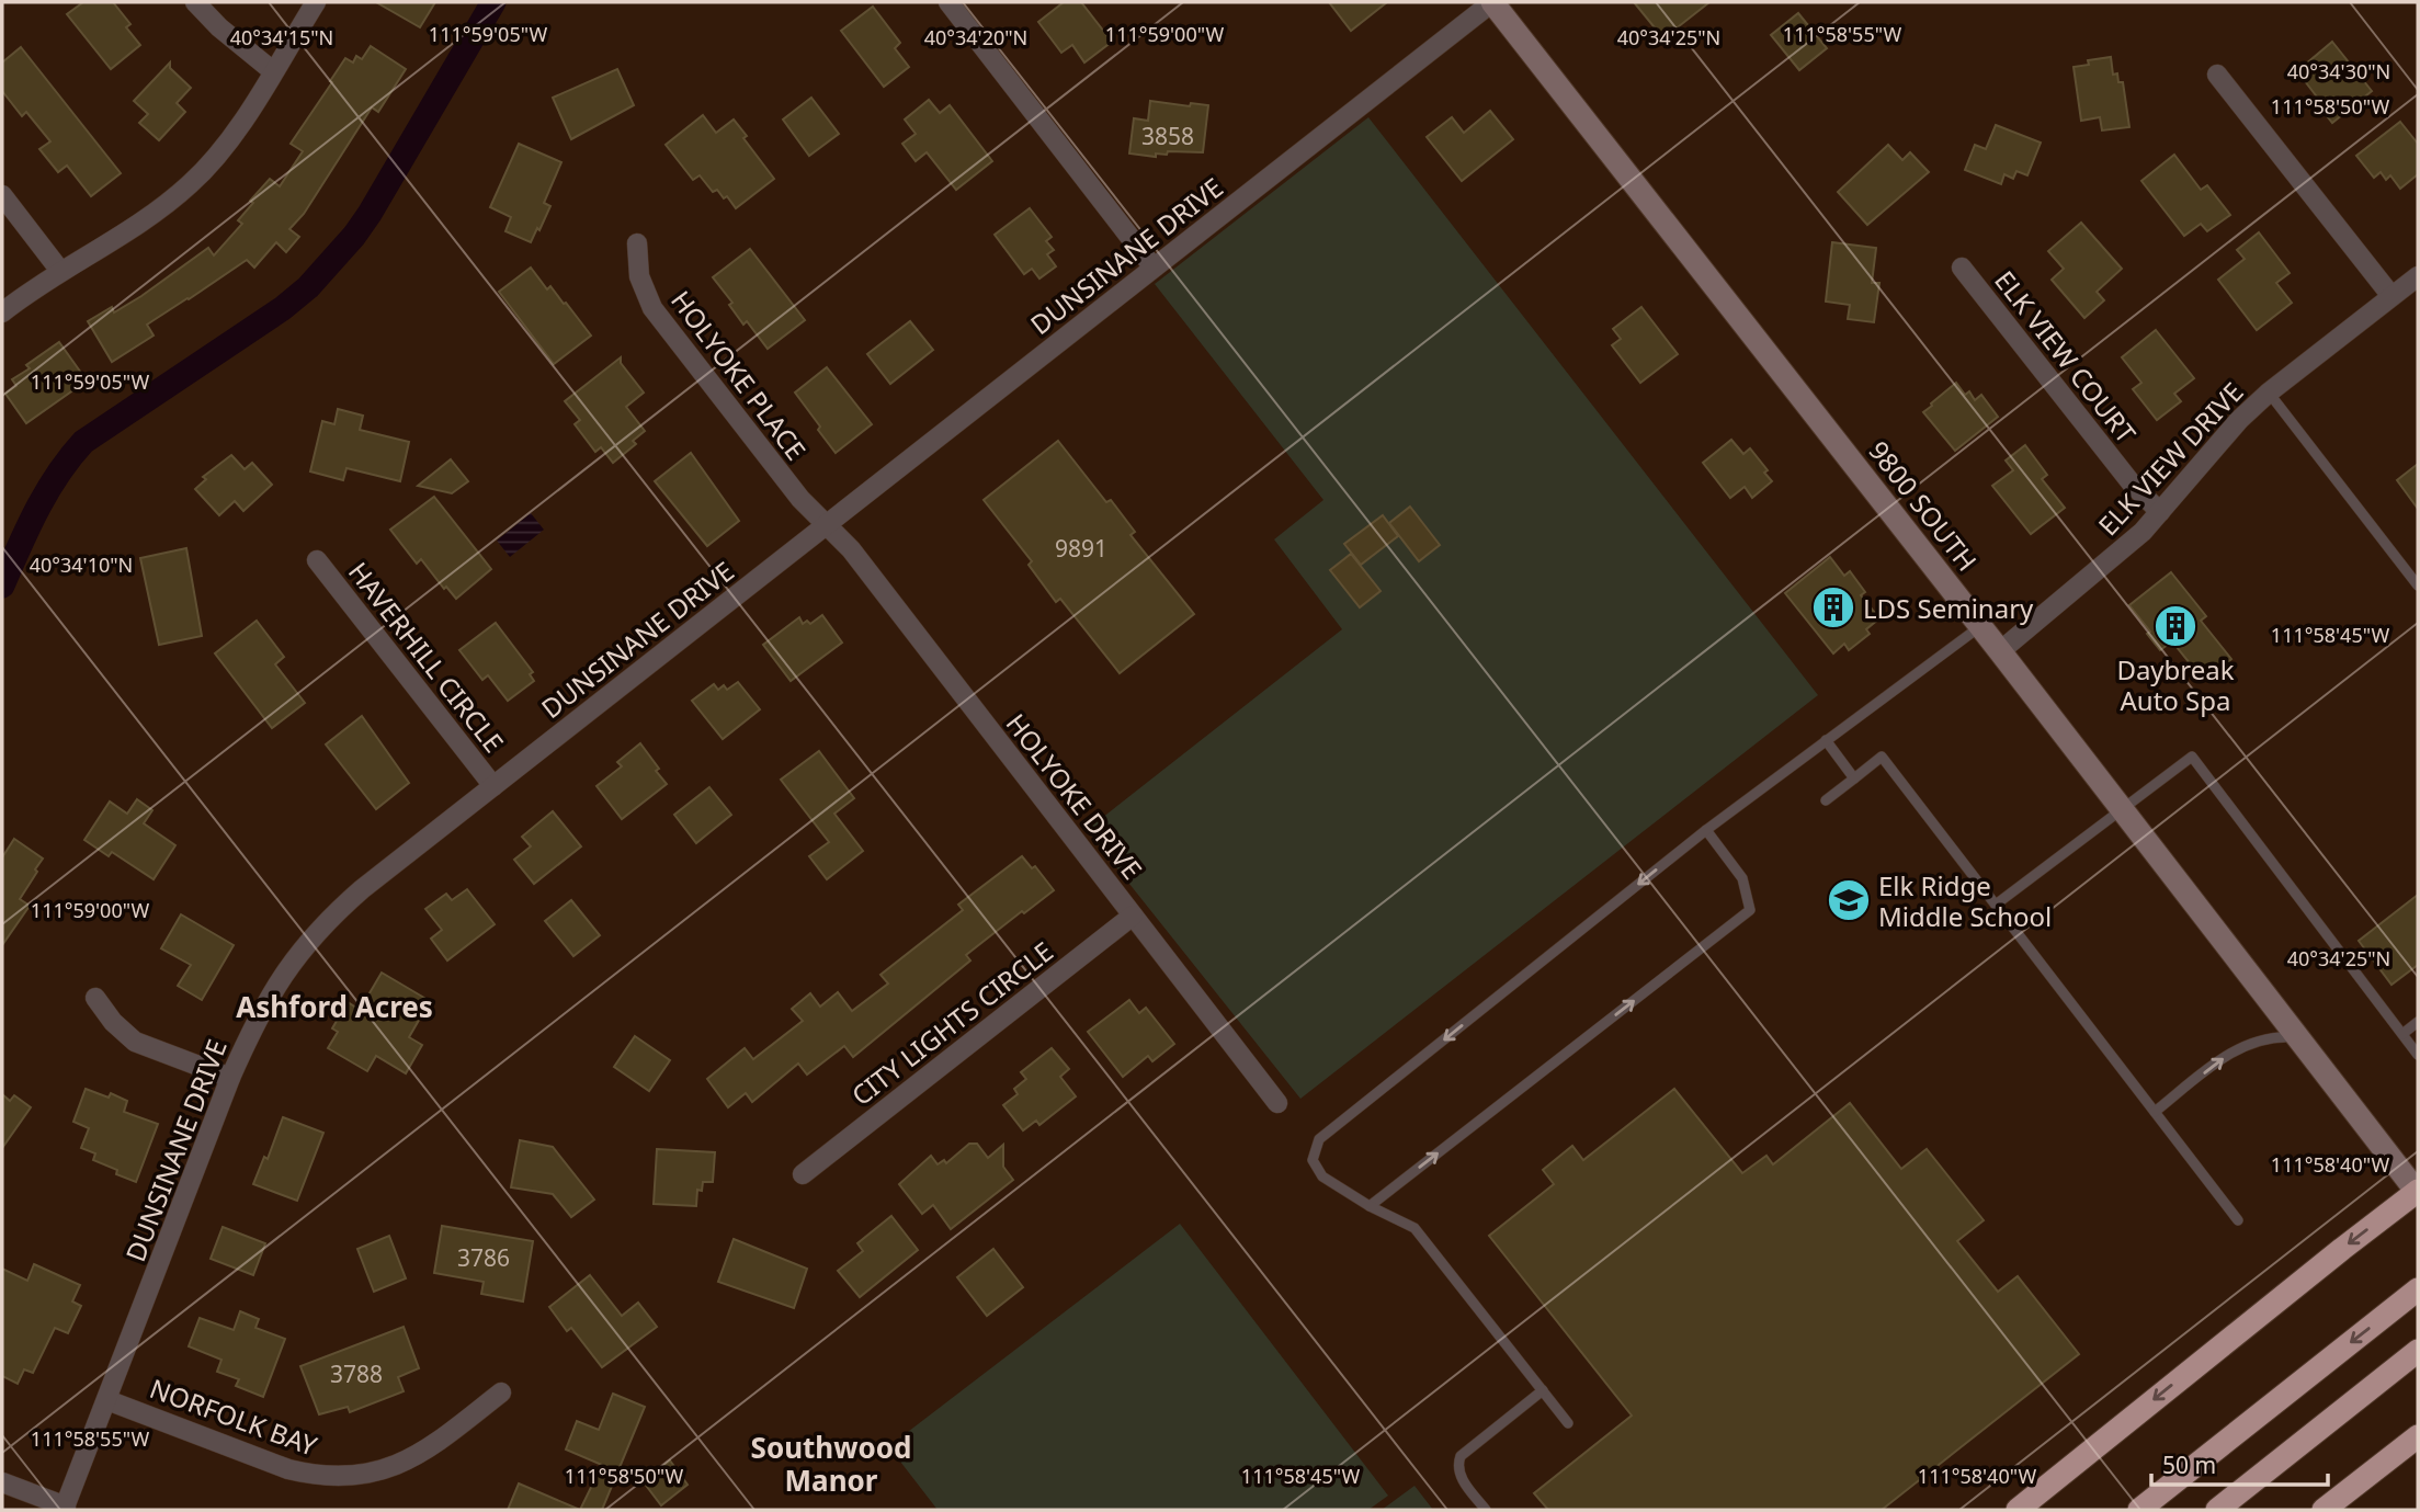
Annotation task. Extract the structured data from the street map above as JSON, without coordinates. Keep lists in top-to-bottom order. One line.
{"streets":{"main road":["9800 SOUTH"],"street":["DUNSINANE DRIVE","ELK VIEW COURT","HOLYOKE PLACE","ELK VIEW DRIVE","HAVERHILL CIRCLE","HOLYOKE DRIVE","CITY LIGHTS CIRCLE","NORFOLK BAY"]},"crossings":[["DUNSINANE DRIVE","HOLYOKE PLACE"],["DUNSINANE DRIVE","9800 SOUTH"],["DUNSINANE DRIVE","HAVERHILL CIRCLE"],["DUNSINANE DRIVE","HOLYOKE DRIVE"],["DUNSINANE DRIVE","NORFOLK BAY"],["ELK VIEW COURT","ELK VIEW DRIVE"],["HOLYOKE PLACE","HOLYOKE DRIVE"],["ELK VIEW DRIVE","9800 SOUTH"],["HOLYOKE DRIVE","CITY LIGHTS CIRCLE"]],"districts":["Ashford Acres","Southwood Manor"],"places":{"building":["LDS Seminary","Daybreak Auto Spa"],"school or university":["Elk Ridge Middle School"]},"house_numbers":["3858","9891","3786","3788"],"scale_bar":"50 m","coordinates":["111°59'05\"W","111°59'00\"W","111°58'55\"W","40°34'25\"N","40°34'15\"N","40°34'20\"N","40°34'30\"N","111°58'50\"W","40°34'10\"N","111°58'45\"W","111°58'40\"W"]}
